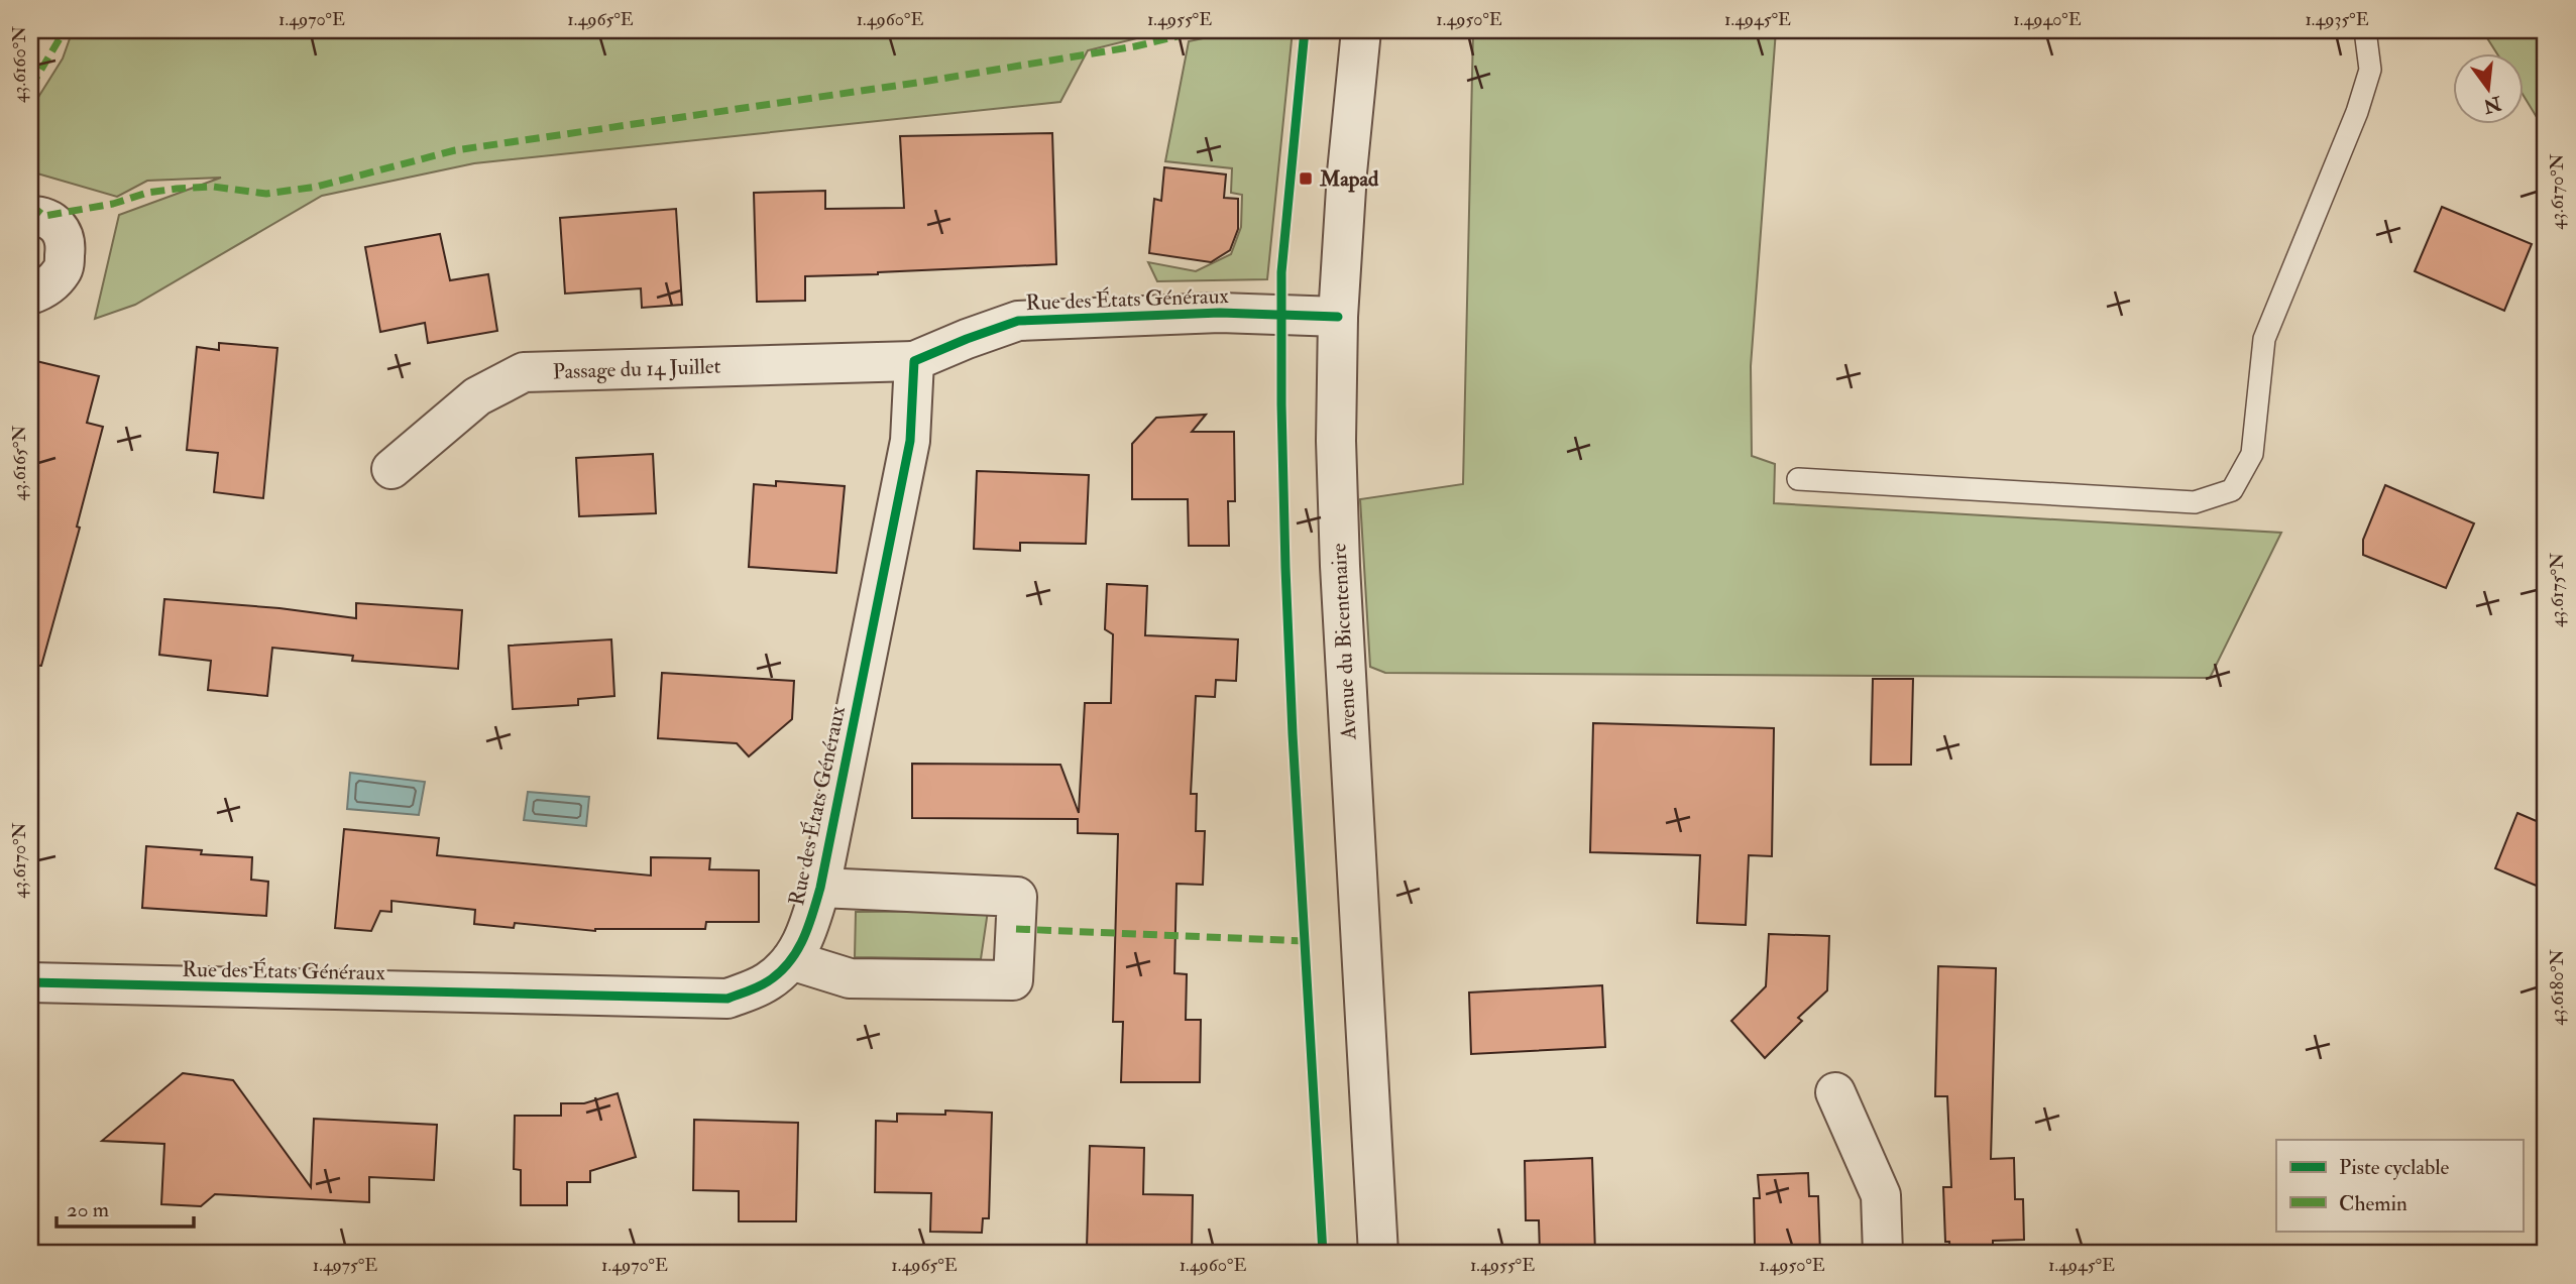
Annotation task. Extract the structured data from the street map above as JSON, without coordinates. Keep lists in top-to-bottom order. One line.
{"streets":{"street":["Rue des États Généraux","Passage du 14 Juillet","Avenue du Bicentenaire"]},"crossings":[["Rue des États Généraux","Passage du 14 Juillet"],["Rue des États Généraux","Avenue du Bicentenaire"]],"places":{"transit":["Mapad"]},"legend":["Piste cyclable","Chemin"],"scale_bar":"20 m","north":"bottom","coordinates":["1.4970°E","1.4965°E","1.4960°E","1.4955°E","1.4950°E","1.4945°E","1.4940°E","1.4935°E","43.6160°N","43.6170°N","43.6165°N","43.6175°N","43.6180°N","1.4975°E"]}
